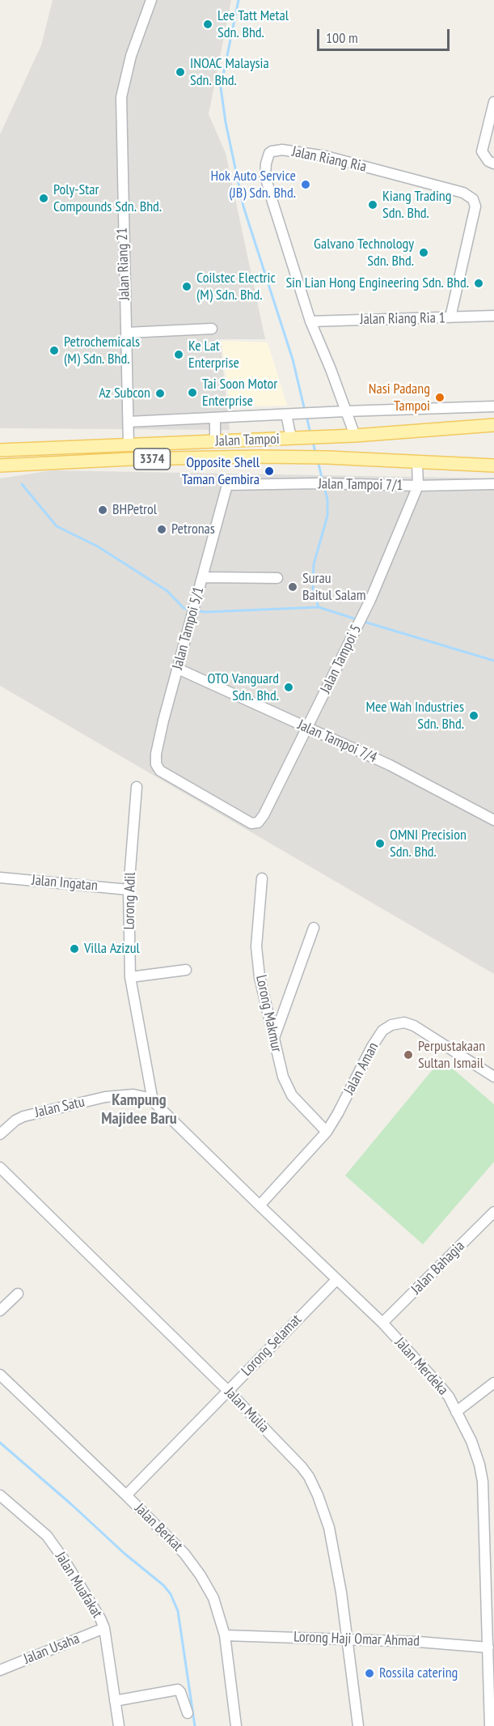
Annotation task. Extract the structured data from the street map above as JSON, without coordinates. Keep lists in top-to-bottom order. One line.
{"streets":{"main road":["Jalan Tampoi","3374"],"street":["Jalan Riang Ria","Jalan Riang 21","Jalan Riang Ria 1","Jalan Tampoi 7/1","Jalan Tampoi 5/1","Jalan Tampoi 5","Jalan Tampoi 7/4","Jalan Ingatan","Lorong Adil","Lorong Makmur","Jalan Aman","Jalan Satu","Jalan Bahagia","Lorong Selamat","Jalan Merdeka","Jalan Mulia","Jalan Berkat","Jalan Muafakat","Lorong Haji Omar Ahmad","Jalan Usaha"]},"crossings":[["Jalan Riang Ria","Jalan Riang Ria 1"],["Jalan Riang Ria","Jalan Tampoi"],["Jalan Riang 21","Jalan Tampoi"],["Jalan Tampoi","Jalan Tampoi 5"],["Jalan Tampoi 7/1","Jalan Tampoi 5/1"],["Jalan Tampoi 7/1","Jalan Tampoi 5"],["Jalan Tampoi 5/1","Jalan Tampoi 5"],["Jalan Tampoi 5/1","Jalan Tampoi 7/4"],["Jalan Tampoi 5","Jalan Tampoi 7/4"],["Jalan Ingatan","Lorong Adil"],["Lorong Adil","Jalan Satu"],["Lorong Adil","Jalan Merdeka"],["Lorong Makmur","Jalan Aman"],["Jalan Aman","Jalan Merdeka"],["Jalan Satu","Jalan Merdeka"],["Jalan Bahagia","Jalan Merdeka"],["Lorong Selamat","Jalan Merdeka"],["Lorong Selamat","Jalan Mulia"],["Lorong Selamat","Jalan Berkat"],["Jalan Merdeka","Lorong Haji Omar Ahmad"],["Jalan Mulia","Lorong Haji Omar Ahmad"],["Jalan Berkat","Lorong Haji Omar Ahmad"],["Jalan Muafakat","Jalan Usaha"]],"districts":["Kampung Majidee Baru"],"places":["Lee Tatt Metal Sdn. Bhd.","INOAC Malaysia Sdn. Bhd.","Hok Auto Service (JB) Sdn. Bhd.","Poly-Star Compounds Sdn. Bhd.","Kiang Trading Sdn. Bhd.","Galvano Technology Sdn. Bhd.","Sin Lian Hong Engineering Sdn. Bhd.","Coilstec Electric (M) Sdn. Bhd.","Petrochemicals (M) Sdn. Bhd.","Ke Lat Enterprise","Tai Soon Motor Enterprise","Az Subcon","Nasi Padang Tampoi","Opposite Shell Taman Gembira","BHPetrol","Petronas","Surau Baitul Salam","OTO Vanguard Sdn. Bhd.","Mee Wah Industries Sdn. Bhd.","OMNI Precision Sdn. Bhd.","Villa Azizul","Perpustakaan Sultan Ismail","Rossila catering"],"scale_bar":"100 m"}
